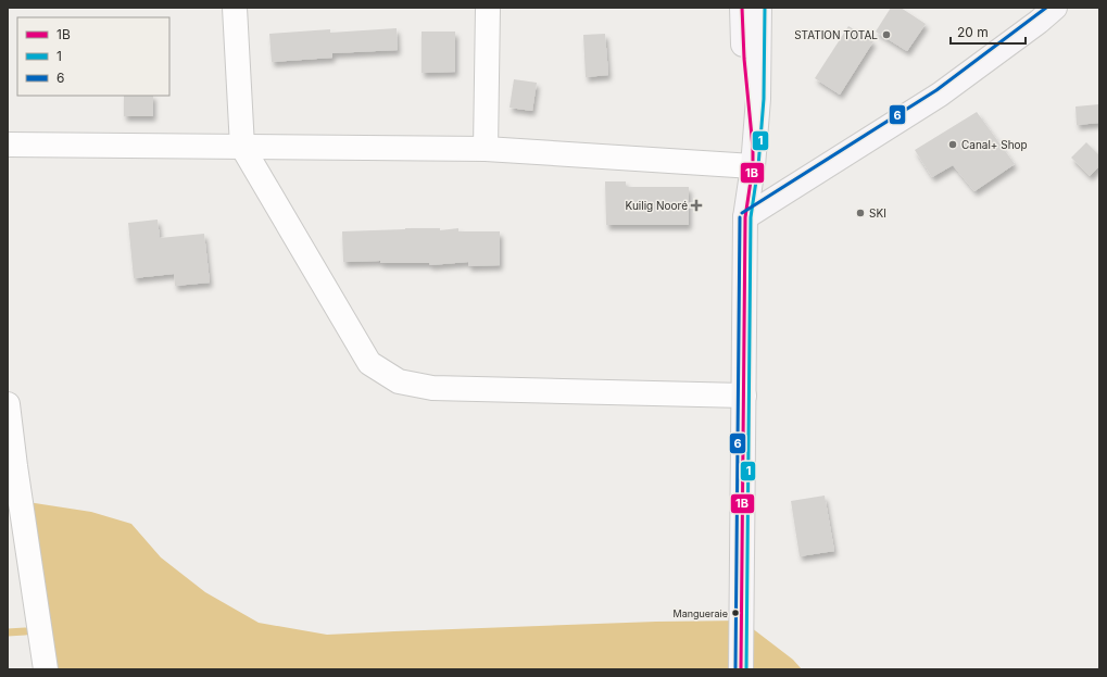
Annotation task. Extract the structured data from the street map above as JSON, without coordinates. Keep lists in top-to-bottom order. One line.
{"places":{"other":["STATION TOTAL","Canal+ Shop","SKI","Mangueraie"],"health":["Kuilig Nooré"]},"lines":["transit line 1B","transit line 1","transit line 6"],"legend":["1B","1","6"],"scale_bar":"20 m"}
